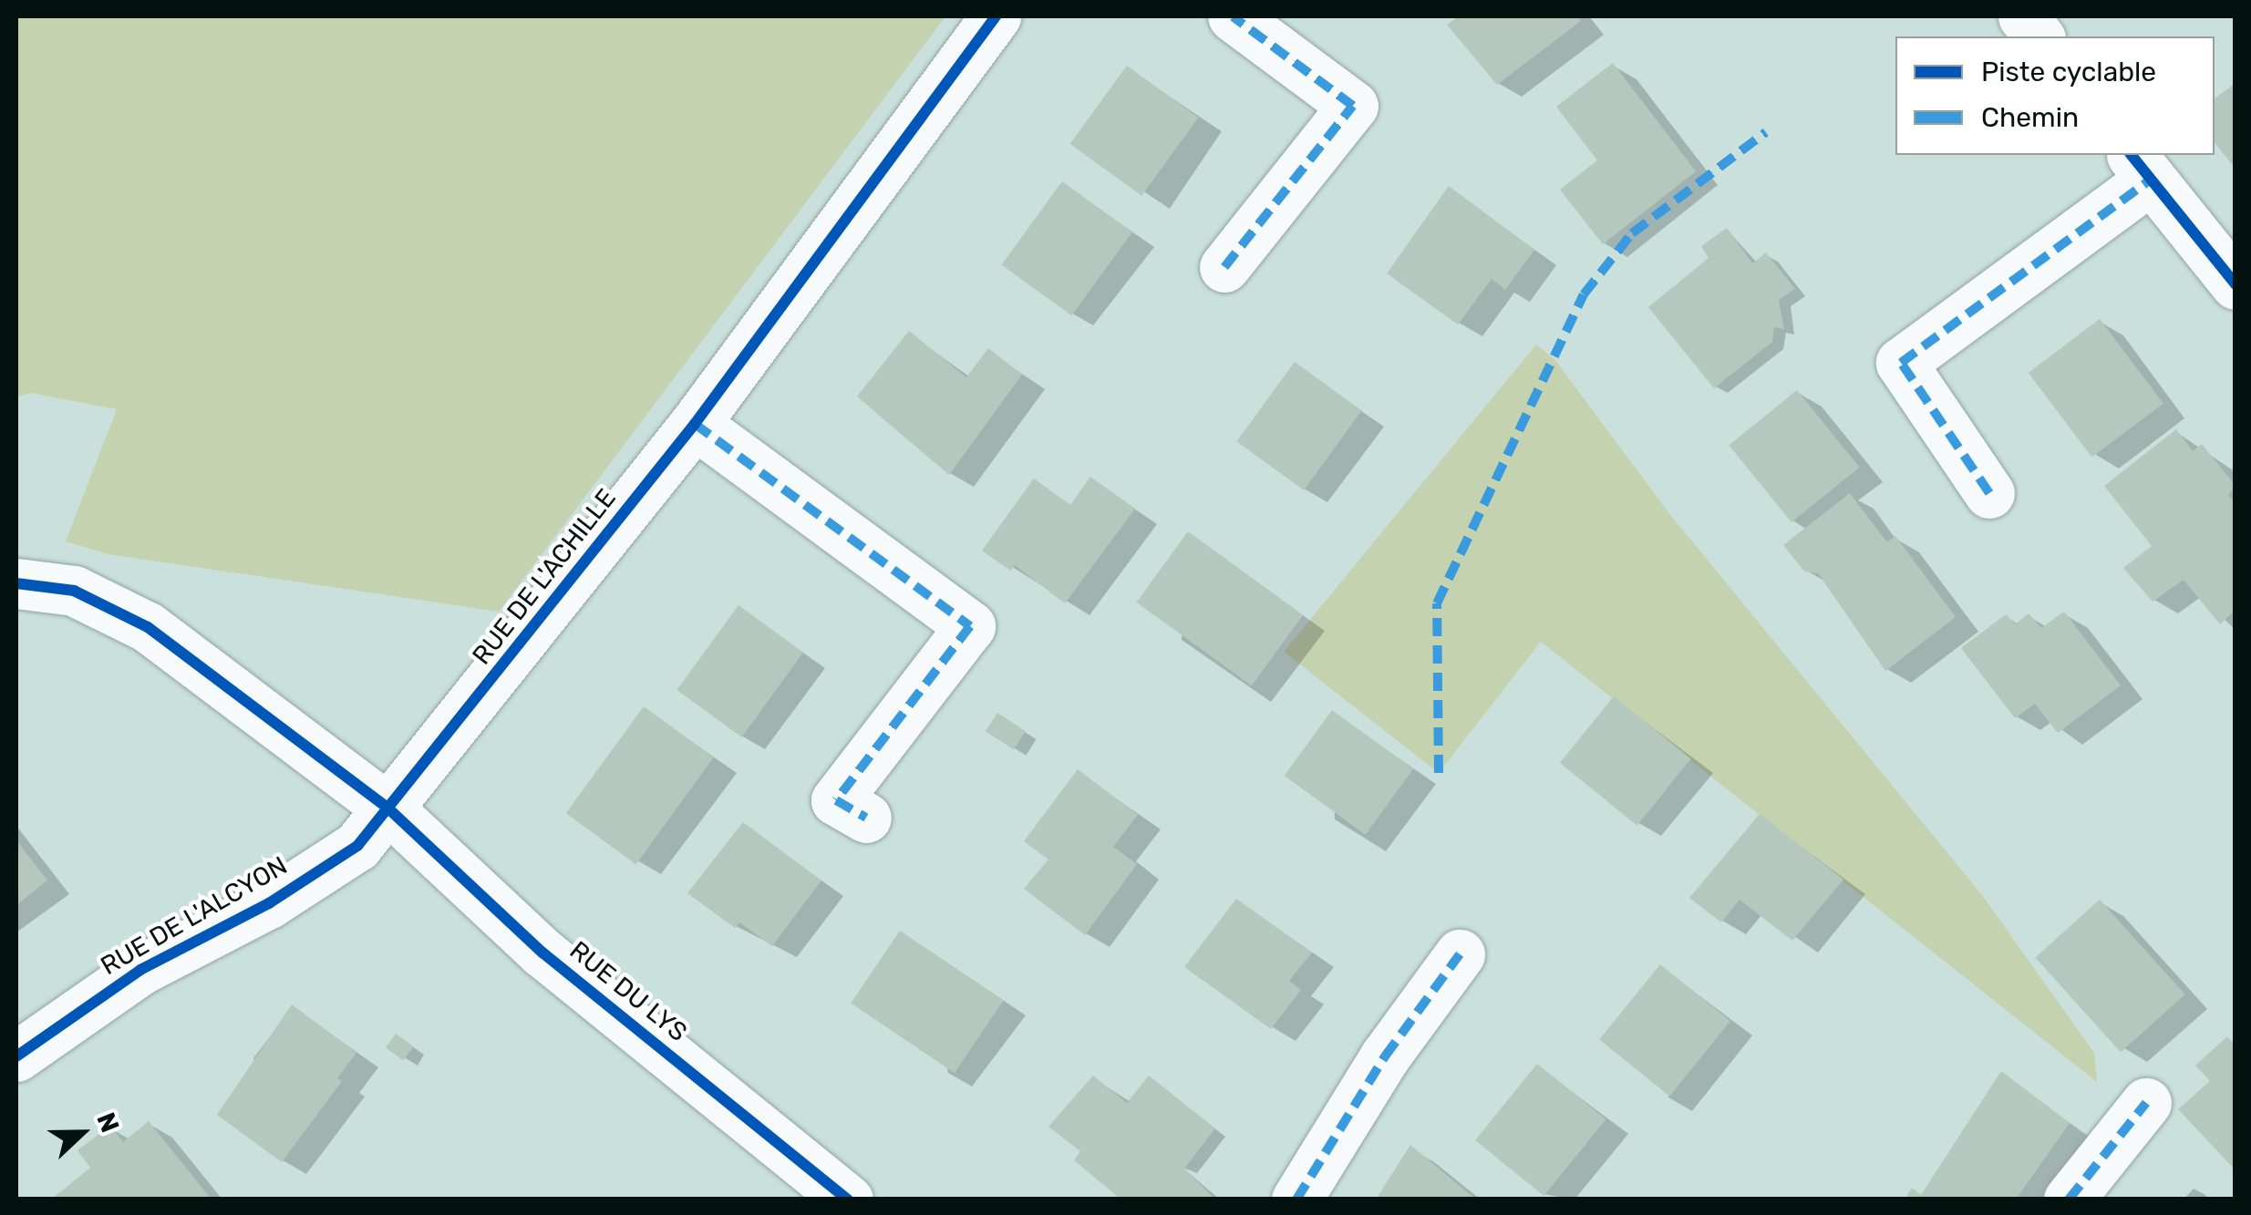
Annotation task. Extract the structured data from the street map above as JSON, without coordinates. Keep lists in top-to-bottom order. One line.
{"streets":{"street":["RUE DE L'ACHILLE","RUE DE L'ALCYON","RUE DU LYS"]},"crossings":[["RUE DE L'ACHILLE","RUE DE L'ALCYON"],["RUE DE L'ACHILLE","RUE DU LYS"],["RUE DE L'ALCYON","RUE DU LYS"]],"legend":["Piste cyclable","Chemin"],"north":"right"}
